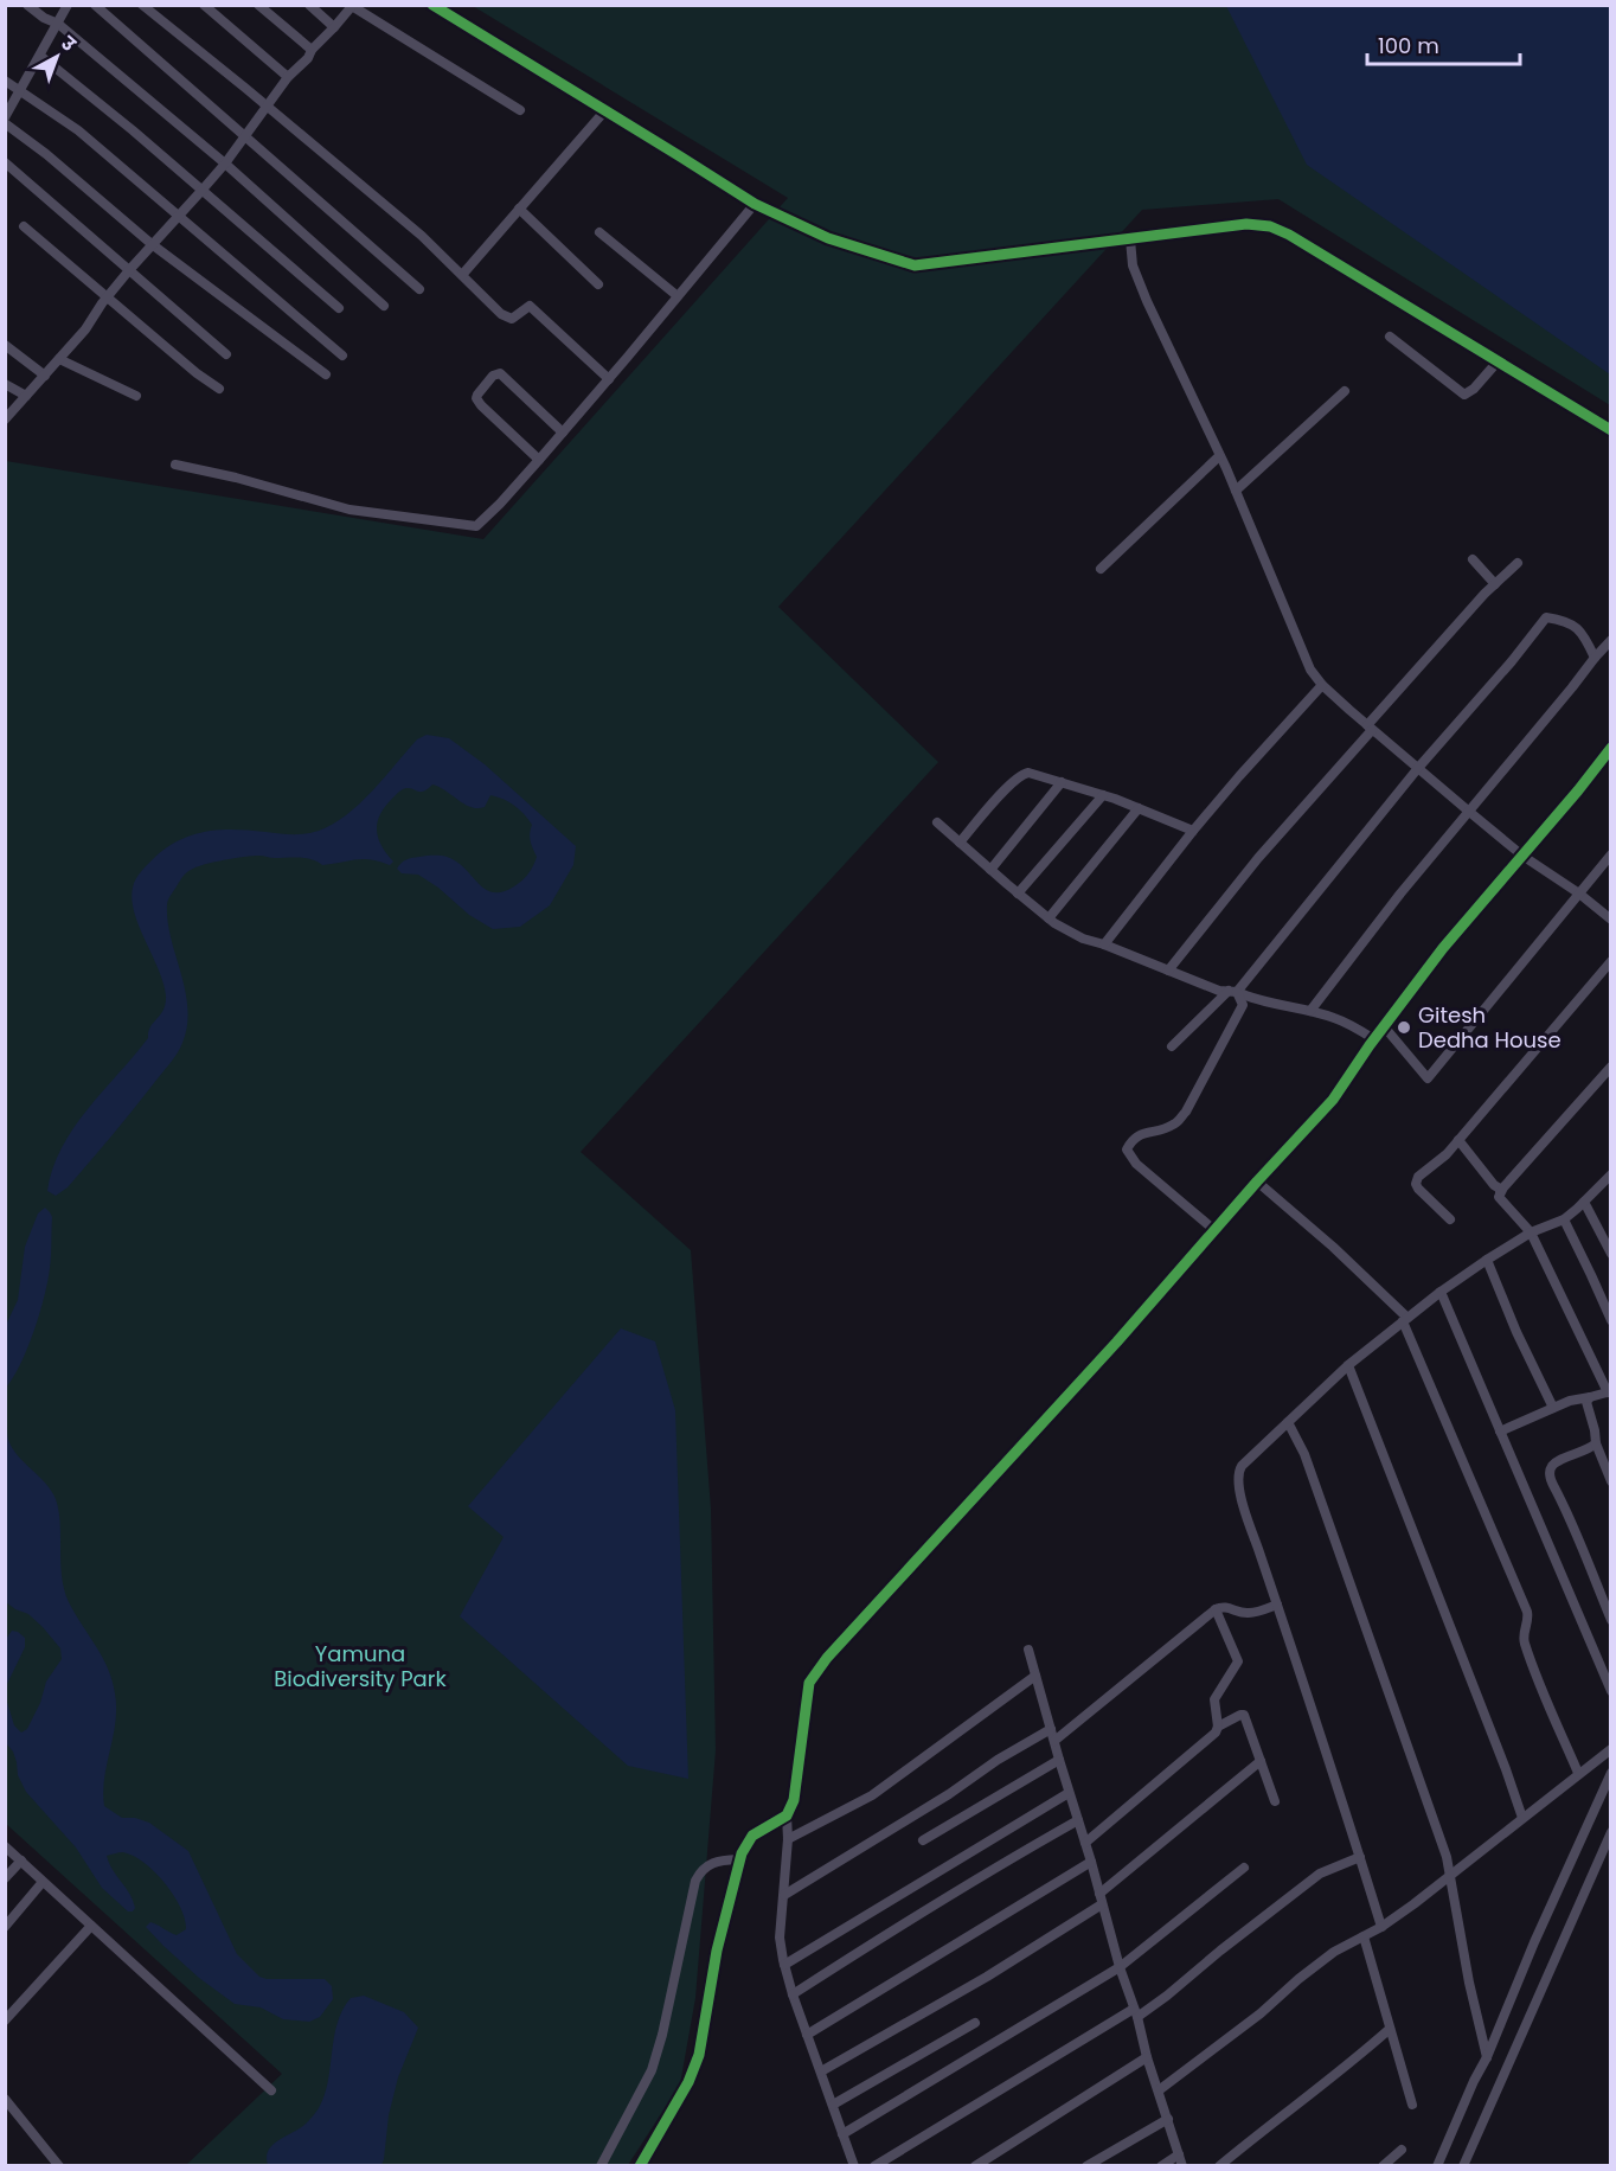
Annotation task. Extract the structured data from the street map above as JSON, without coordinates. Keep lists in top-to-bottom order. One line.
{"parks":["Yamuna Biodiversity Park"],"places":["Gitesh Dedha House"],"scale_bar":"100 m","north":"top right"}
